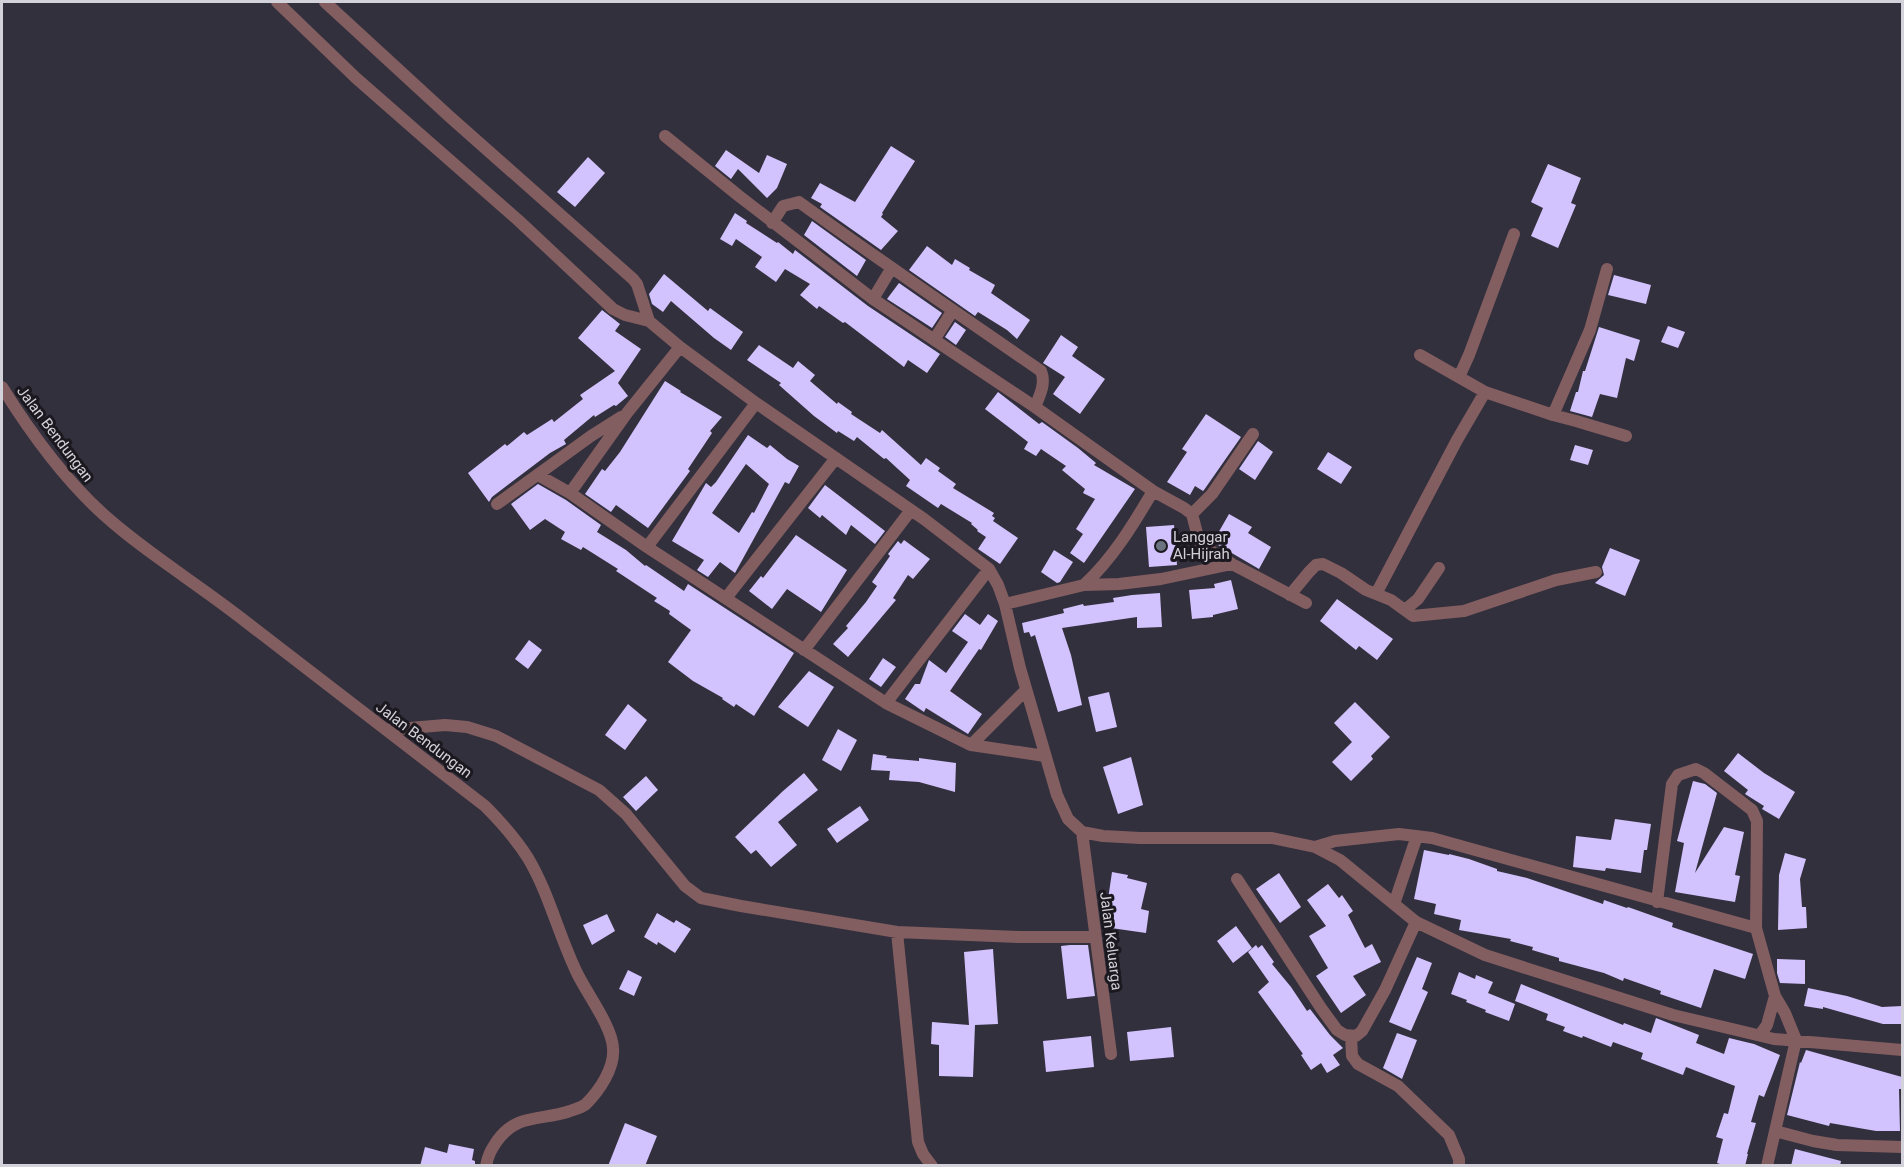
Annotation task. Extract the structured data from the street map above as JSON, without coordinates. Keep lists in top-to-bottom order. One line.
{"streets":{"street":["Jalan Bendungan","Jalan Keluarga"]},"places":["Langgar Al-Hijrah"]}
